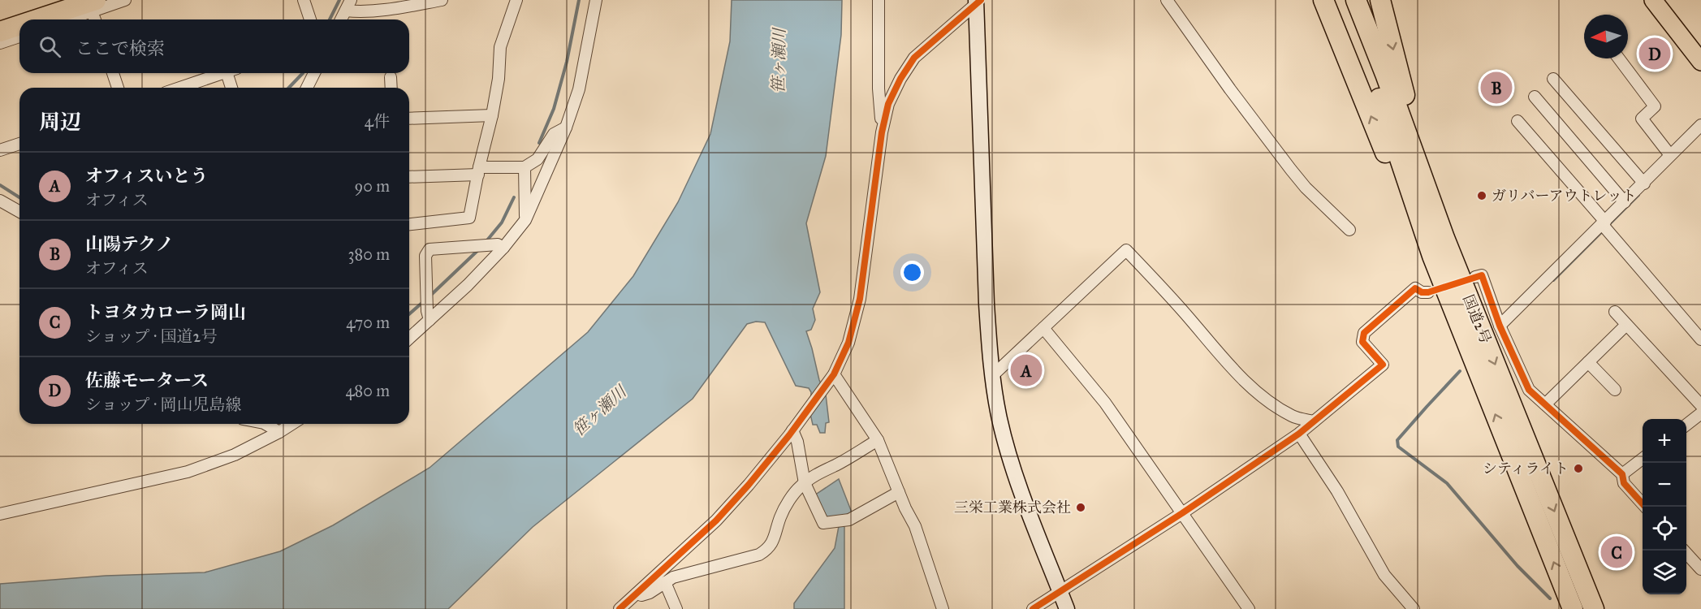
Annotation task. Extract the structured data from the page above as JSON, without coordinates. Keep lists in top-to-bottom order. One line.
{"streets":{"highway":["国道2号"]},"water":["笹ヶ瀬川"],"places":["ガリバーアウトレット","シティライト","三栄工業株式会社"],"north":"left","page":{"search":"ここで検索","pins":["D","B","A","C"],"heading":["周辺","4件"],"list":[{"mark":"A","name":"オフィスいとう","note":"オフィス","value":"90 m"},{"mark":"B","name":"山陽テクノ","note":"オフィス","value":"380 m"},{"mark":"C","name":"トヨタカローラ岡山","note":"ショップ · 国道2号","value":"470 m"},{"mark":"D","name":"佐藤モータース","note":"ショップ · 岡山児島線","value":"480 m"}],"map_buttons":["+","−"]}}
